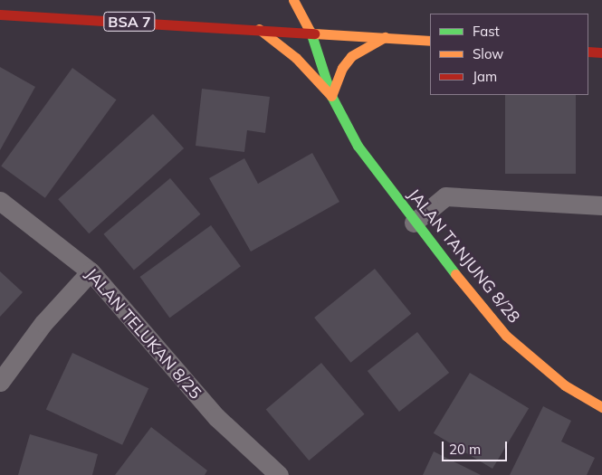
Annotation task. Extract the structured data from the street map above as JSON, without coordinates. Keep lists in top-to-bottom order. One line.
{"streets":{"main road":["BSA 7","JALAN TANJUNG 8/28"],"street":["JALAN TELUKAN 8/25"]},"legend":["Fast","Slow","Jam"],"scale_bar":"20 m"}
